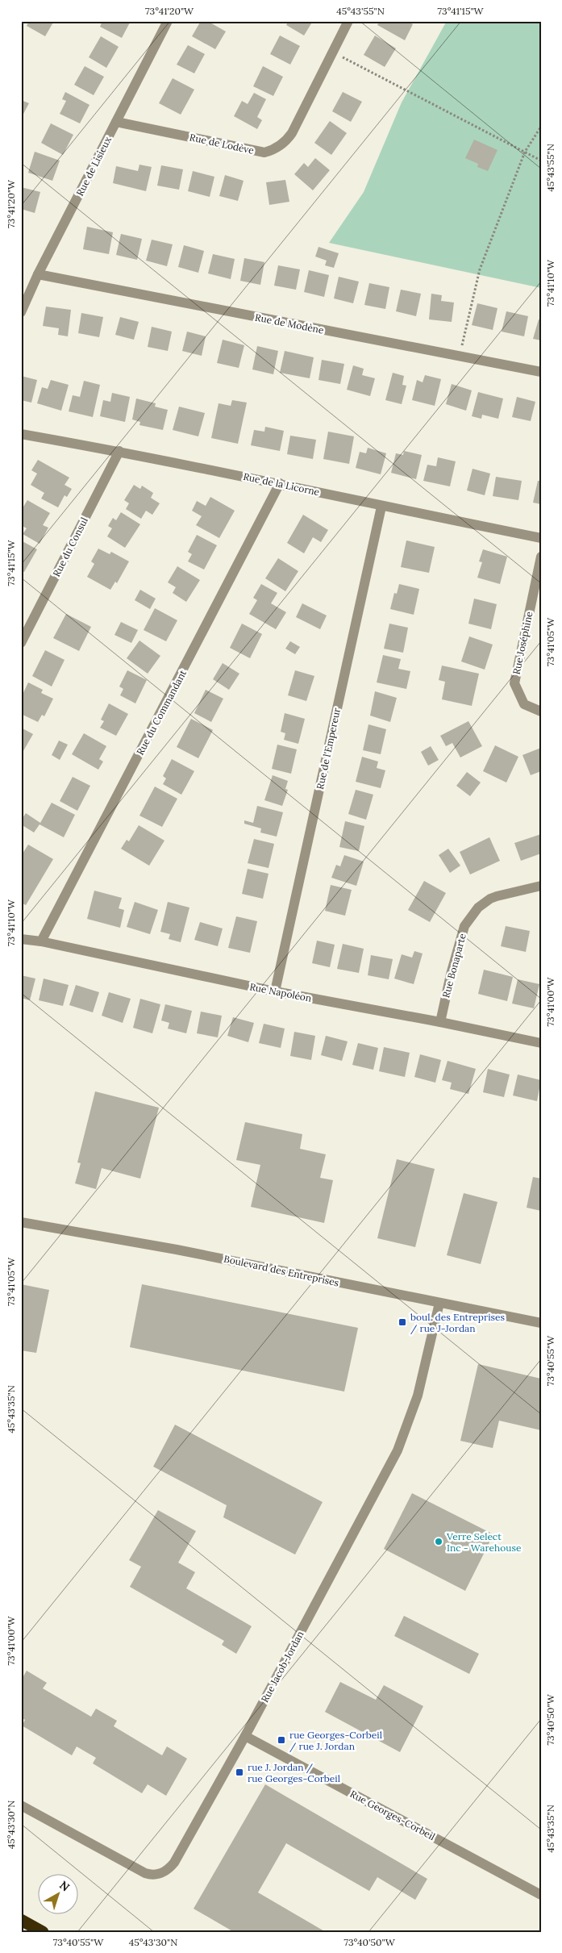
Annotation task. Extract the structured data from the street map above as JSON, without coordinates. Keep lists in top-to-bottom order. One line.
{"streets":{"street":["Rue de Lodève","Rue de Lisieux","Rue de Modène","Rue de la Licorne","Rue du Consul","Rue Joséphine","Rue du Commandant","Rue de l'Empereur","Rue Bonaparte","Rue Napoléon","Boulevard des Entreprises","Rue Jacob-Jordan","Rue Georges-Corbeil"]},"crossings":[["Rue de Lodève","Rue de Lisieux"],["Rue de Lisieux","Rue de Modène"],["Rue de la Licorne","Rue du Consul"],["Rue de la Licorne","Rue du Commandant"],["Rue de la Licorne","Rue de l'Empereur"],["Rue du Commandant","Rue Napoléon"],["Rue de l'Empereur","Rue Napoléon"],["Rue Bonaparte","Rue Napoléon"],["Boulevard des Entreprises","Rue Jacob-Jordan"],["Rue Jacob-Jordan","Rue Georges-Corbeil"]],"places":{"transit":["boul. des Entreprises / rue J-Jordan","rue Georges-Corbeil / rue J. Jordan","rue J. Jordan / rue Georges-Corbeil"],"other":["Verre Select Inc - Warehouse"]},"north":"top right","coordinates":["73°41'20\"W","45°43'55\"N","73°41'15\"W","73°41'10\"W","73°41'05\"W","73°41'00\"W","73°40'55\"W","45°43'35\"N","73°40'50\"W","45°43'30\"N"]}
